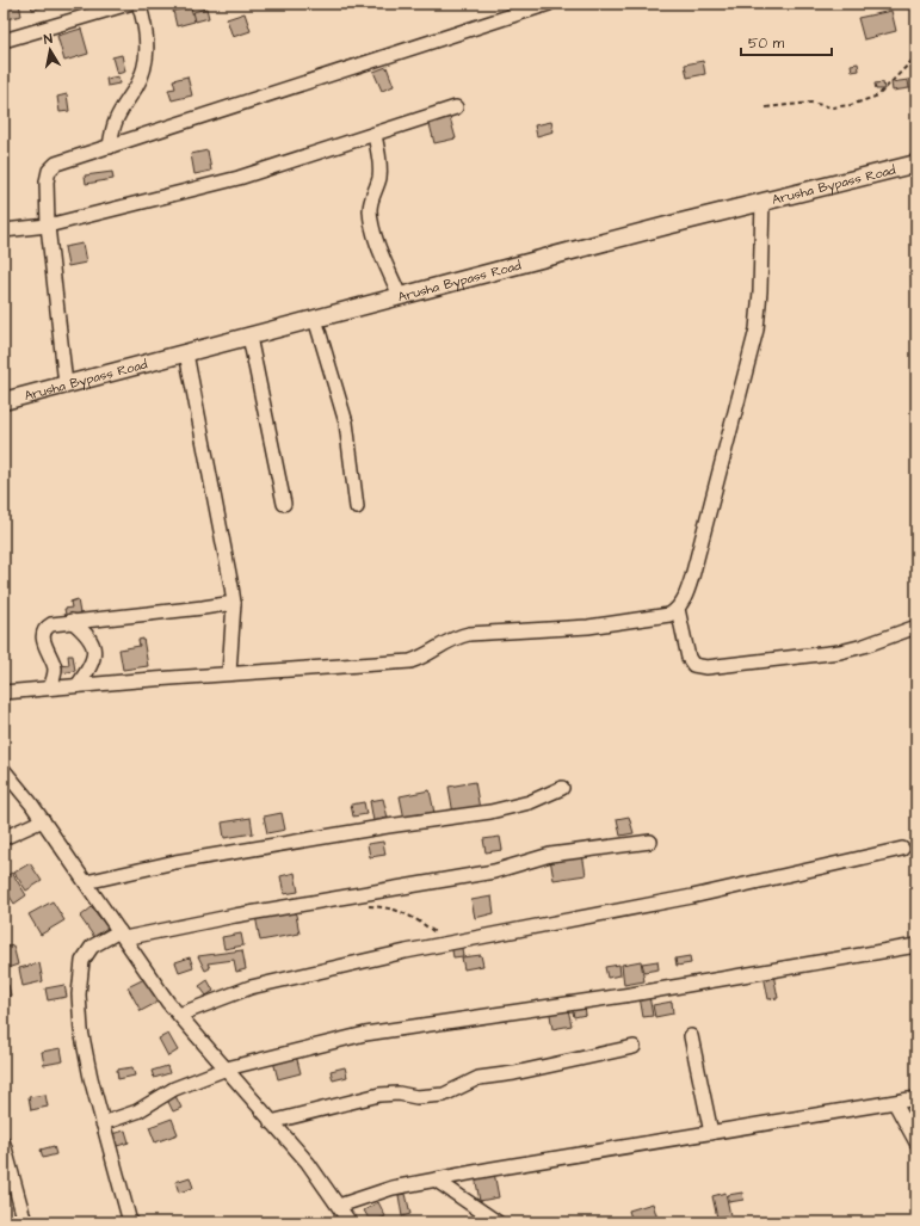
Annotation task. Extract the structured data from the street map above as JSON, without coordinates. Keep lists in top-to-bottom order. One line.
{"streets":{"main road":["Arusha Bypass Road"]},"scale_bar":"50 m","north":"top"}
